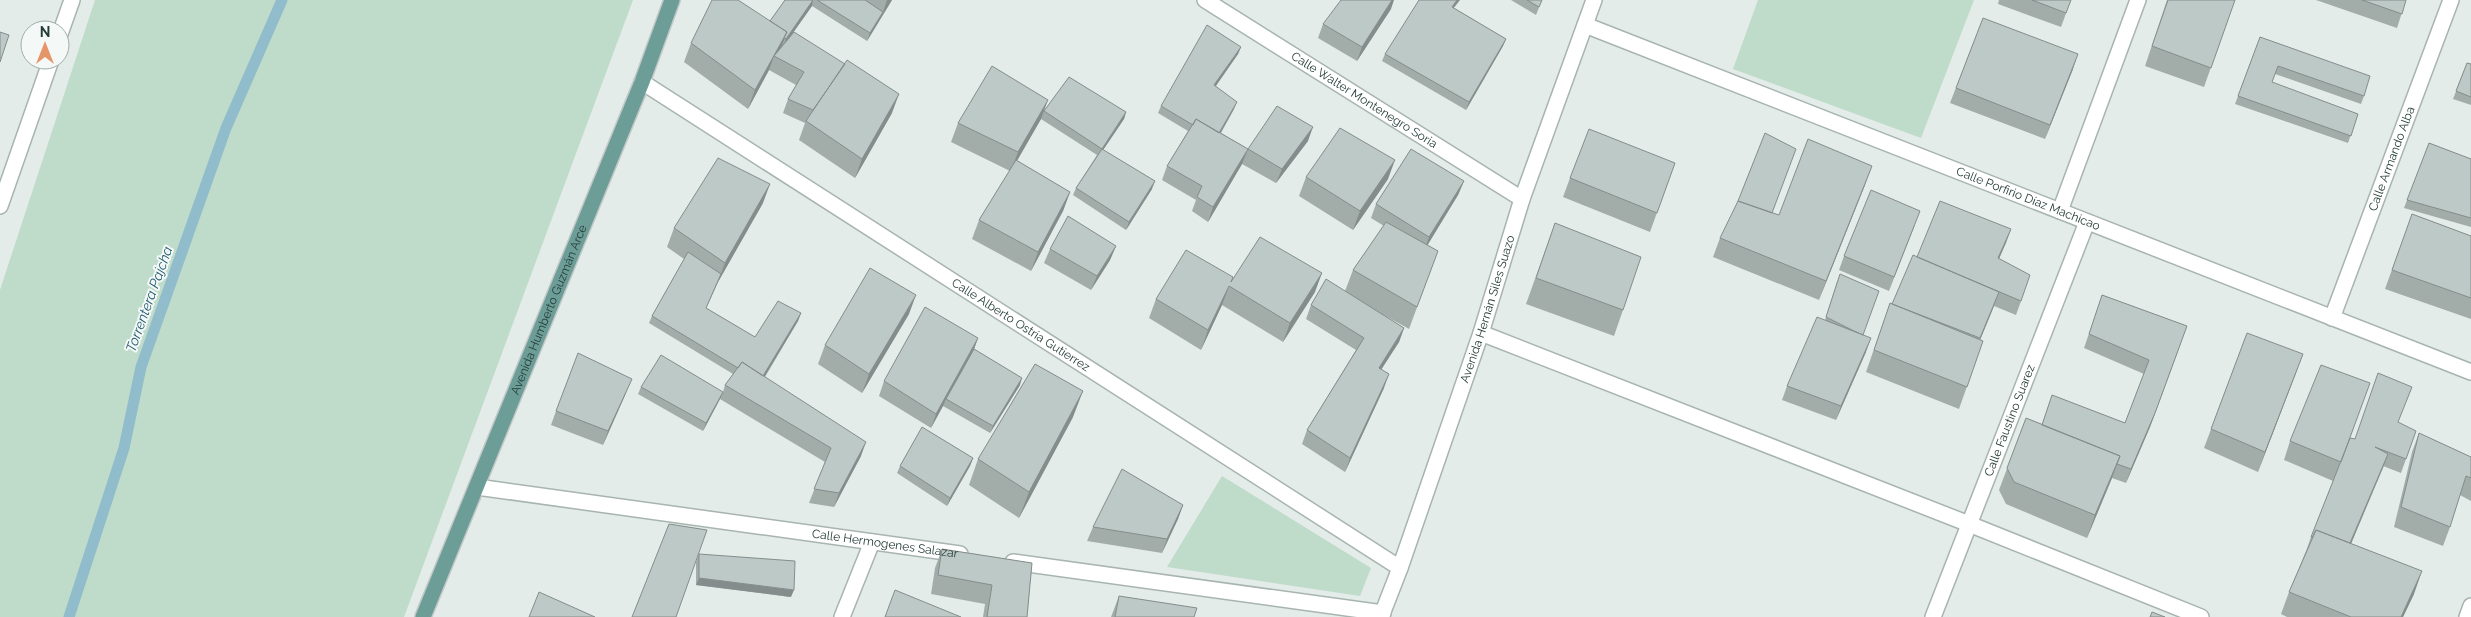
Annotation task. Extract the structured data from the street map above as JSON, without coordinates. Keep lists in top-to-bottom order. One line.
{"streets":{"main road":["Avenida Humberto Guzmán Arce"],"street":["Calle Walter Montenegro Soria","Calle Armando Alba","Calle Porfirio Díaz Machicao","Avenida Hernán Siles Suazo","Calle Alberto Ostria Gutierrez","Calle Faustino Suarez","Calle Hermogenes Salazar"]},"crossings":[["Calle Walter Montenegro Soria","Avenida Hernán Siles Suazo"],["Calle Armando Alba","Calle Porfirio Díaz Machicao"],["Calle Porfirio Díaz Machicao","Avenida Hernán Siles Suazo"],["Calle Porfirio Díaz Machicao","Calle Faustino Suarez"],["Avenida Hernán Siles Suazo","Calle Alberto Ostria Gutierrez"],["Avenida Humberto Guzmán Arce","Calle Alberto Ostria Gutierrez"],["Avenida Humberto Guzmán Arce","Calle Hermogenes Salazar"]],"water":["Torrentera Pajcha"],"north":"top"}
